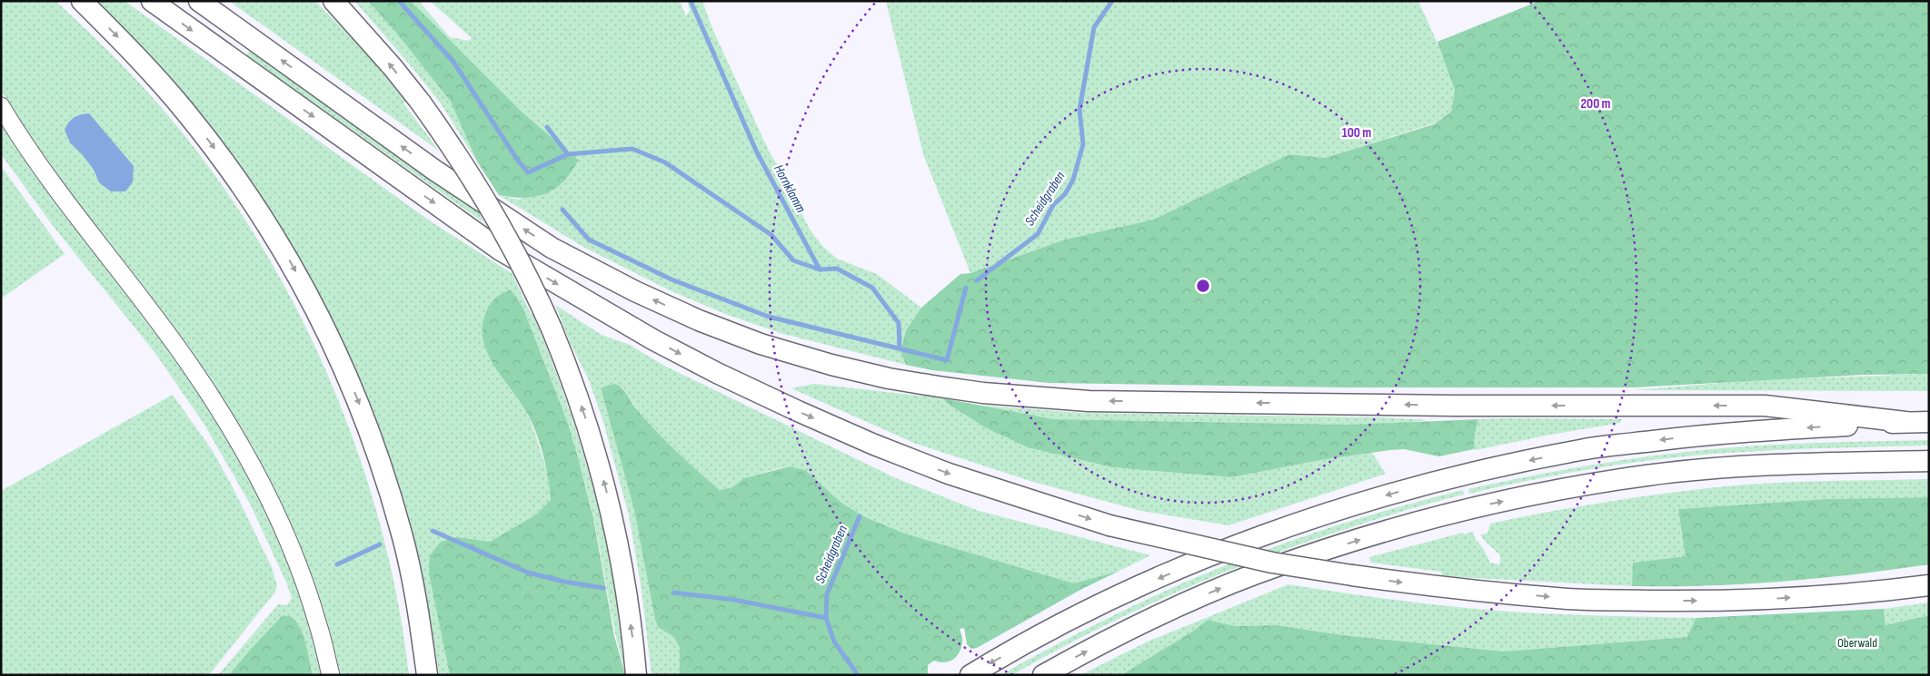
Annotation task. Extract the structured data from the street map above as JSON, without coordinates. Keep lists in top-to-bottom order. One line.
{"water":["Hornklamm","Scheidgraben"],"parks":["Oberwald"],"rings":["200 m","100 m"]}
